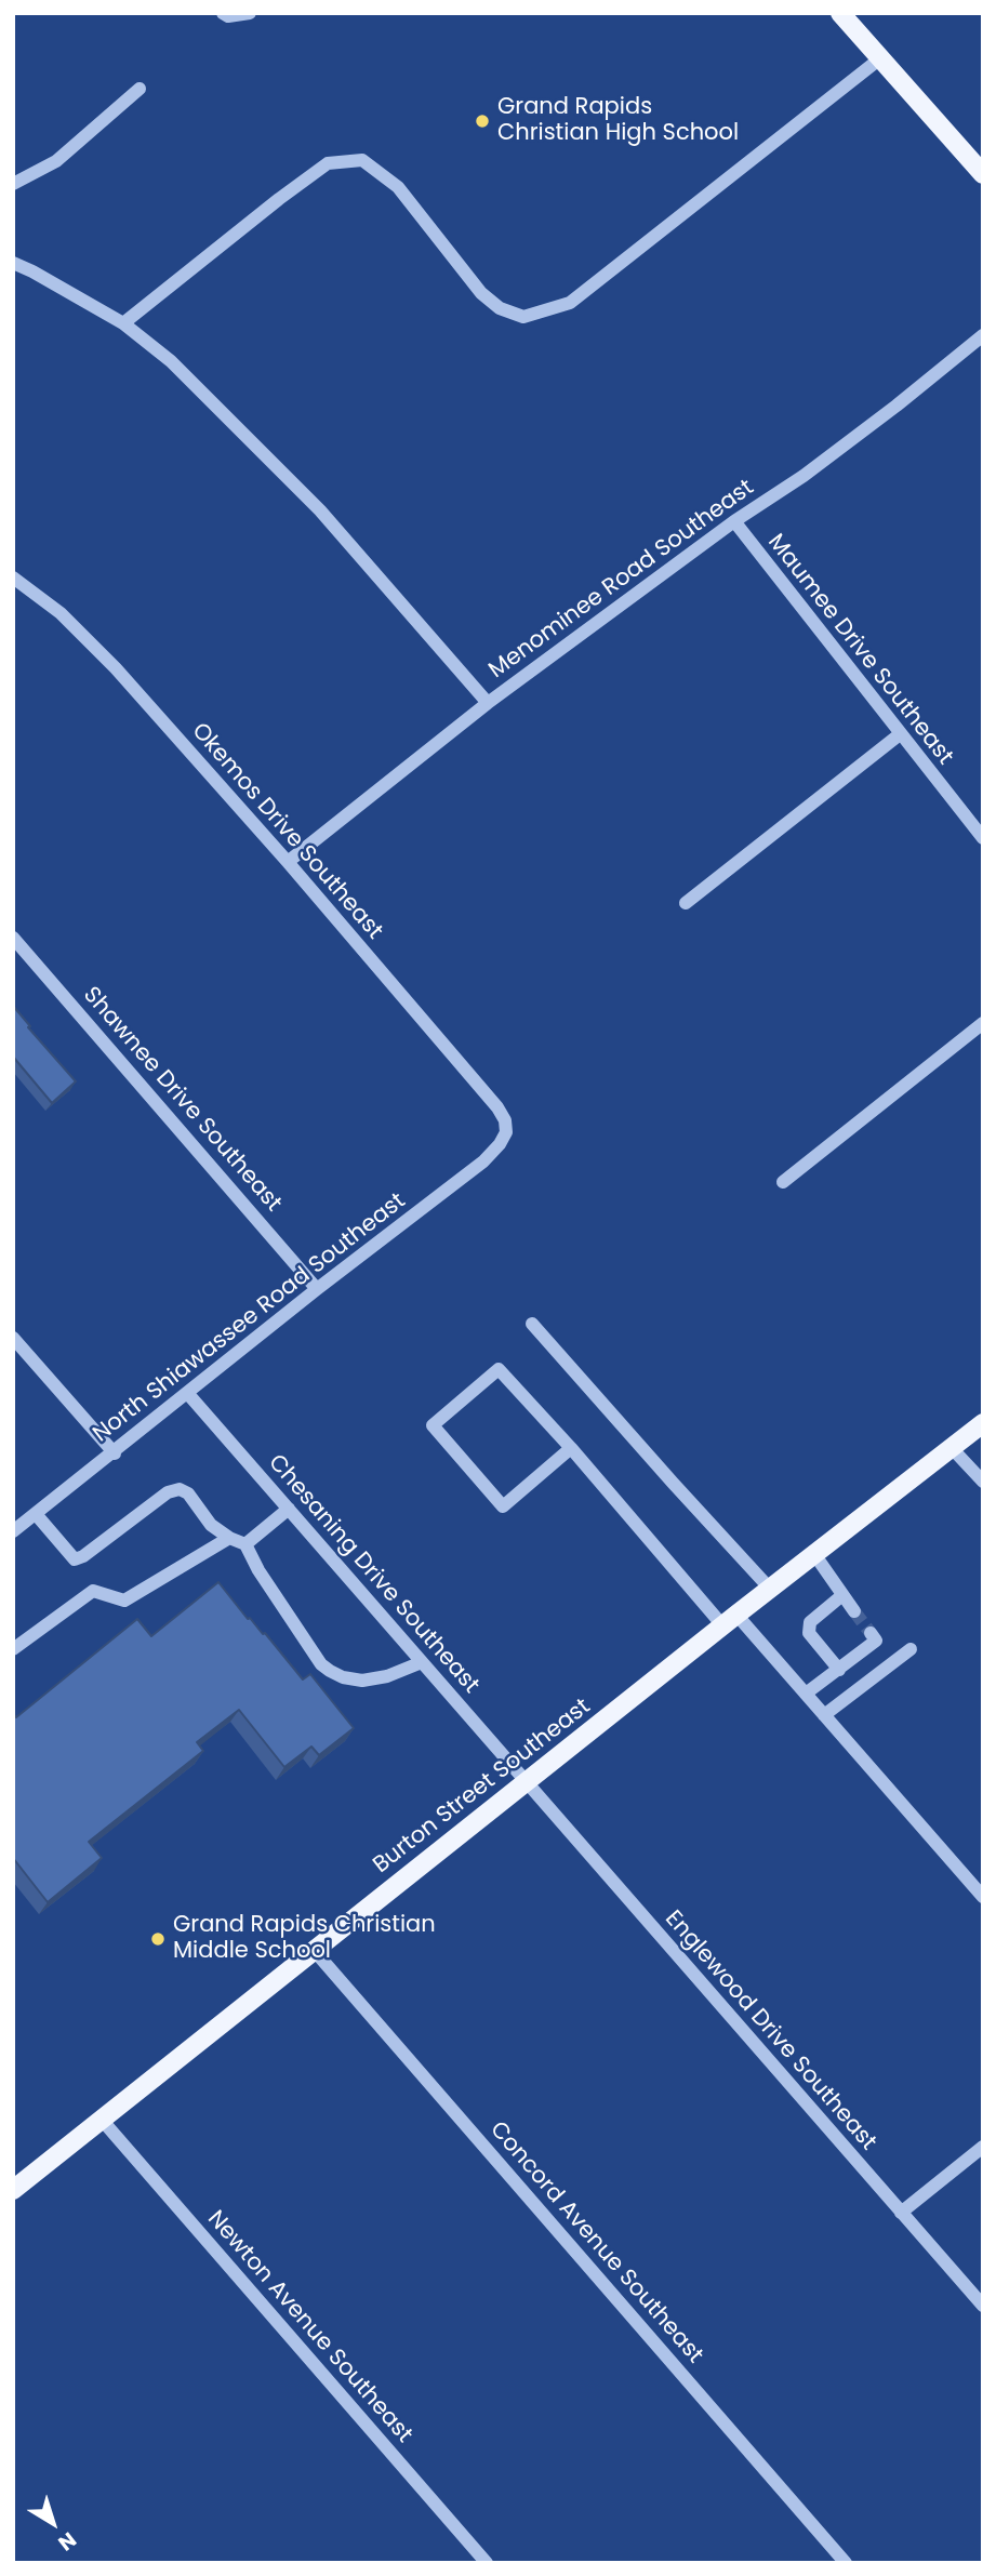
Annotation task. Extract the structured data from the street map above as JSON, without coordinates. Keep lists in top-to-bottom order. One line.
{"streets":{"main road":["Burton Street Southeast"],"street":["Menominee Road Southeast","Maumee Drive Southeast","Okemos Drive Southeast","Shawnee Drive Southeast","North Shiawassee Road Southeast","Chesaning Drive Southeast","Englewood Drive Southeast","Concord Avenue Southeast","Newton Avenue Southeast"]},"crossings":[["Menominee Road Southeast","Maumee Drive Southeast"],["Menominee Road Southeast","Okemos Drive Southeast"],["Okemos Drive Southeast","North Shiawassee Road Southeast"],["Shawnee Drive Southeast","North Shiawassee Road Southeast"],["North Shiawassee Road Southeast","Chesaning Drive Southeast"],["Chesaning Drive Southeast","Burton Street Southeast"],["Chesaning Drive Southeast","Englewood Drive Southeast"],["Burton Street Southeast","Englewood Drive Southeast"],["Burton Street Southeast","Concord Avenue Southeast"],["Burton Street Southeast","Newton Avenue Southeast"]],"places":["Grand Rapids Christian High School","Grand Rapids Christian Middle School"],"north":"bottom right"}
